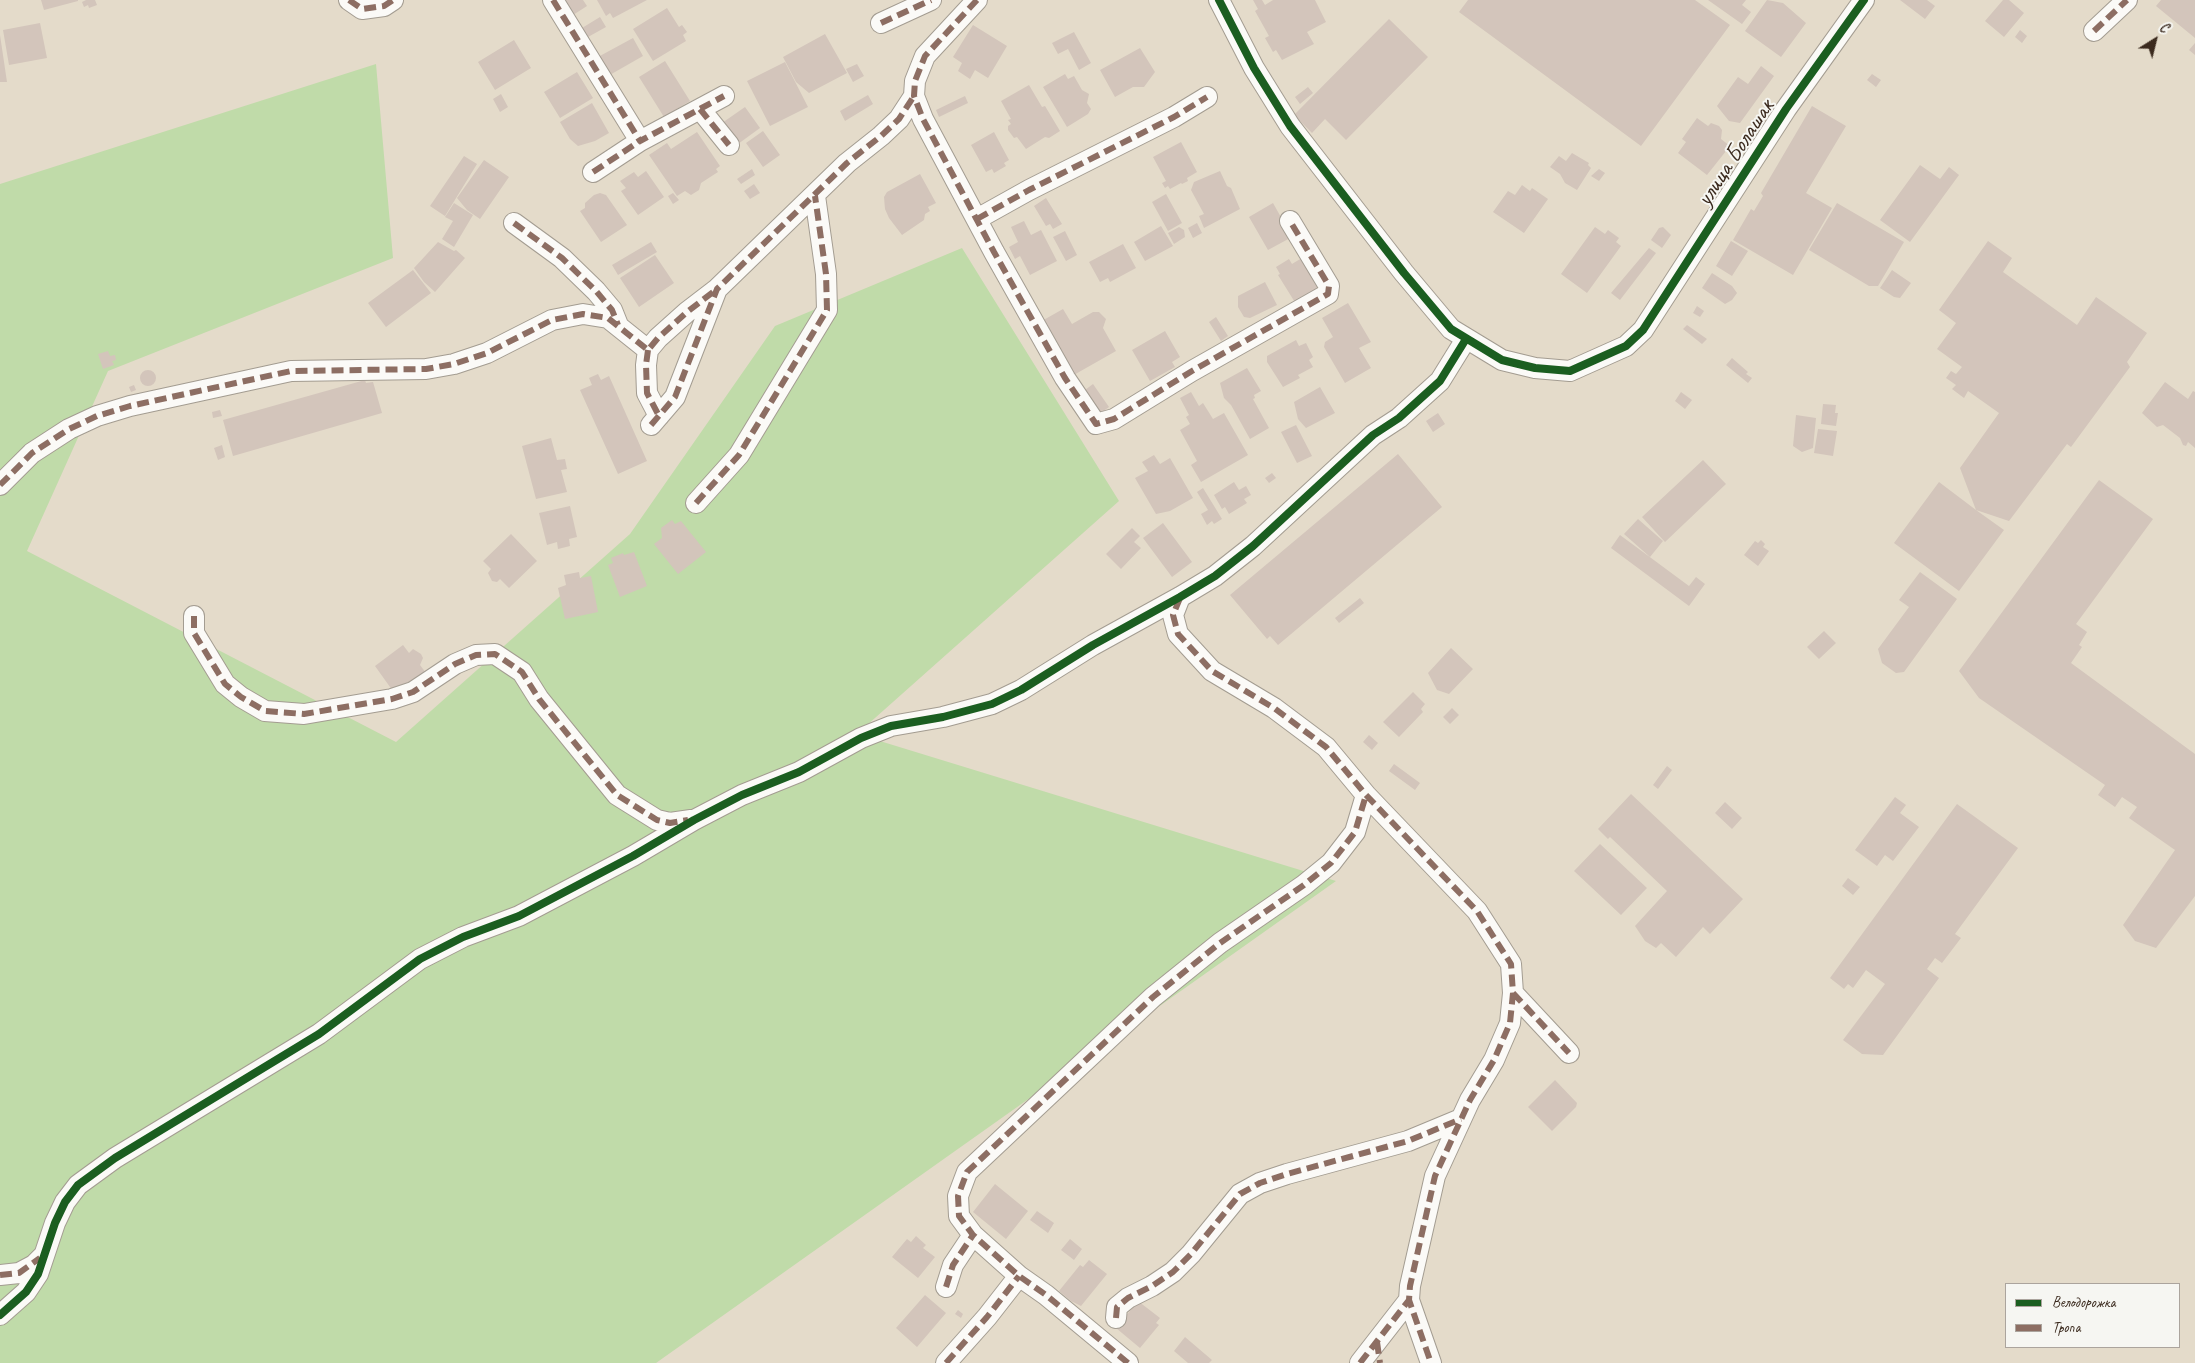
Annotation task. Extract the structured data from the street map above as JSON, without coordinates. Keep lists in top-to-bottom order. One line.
{"streets":{"street":["улица Болашак"]},"legend":["Велодорожка","Тропа"],"north":"top right"}
